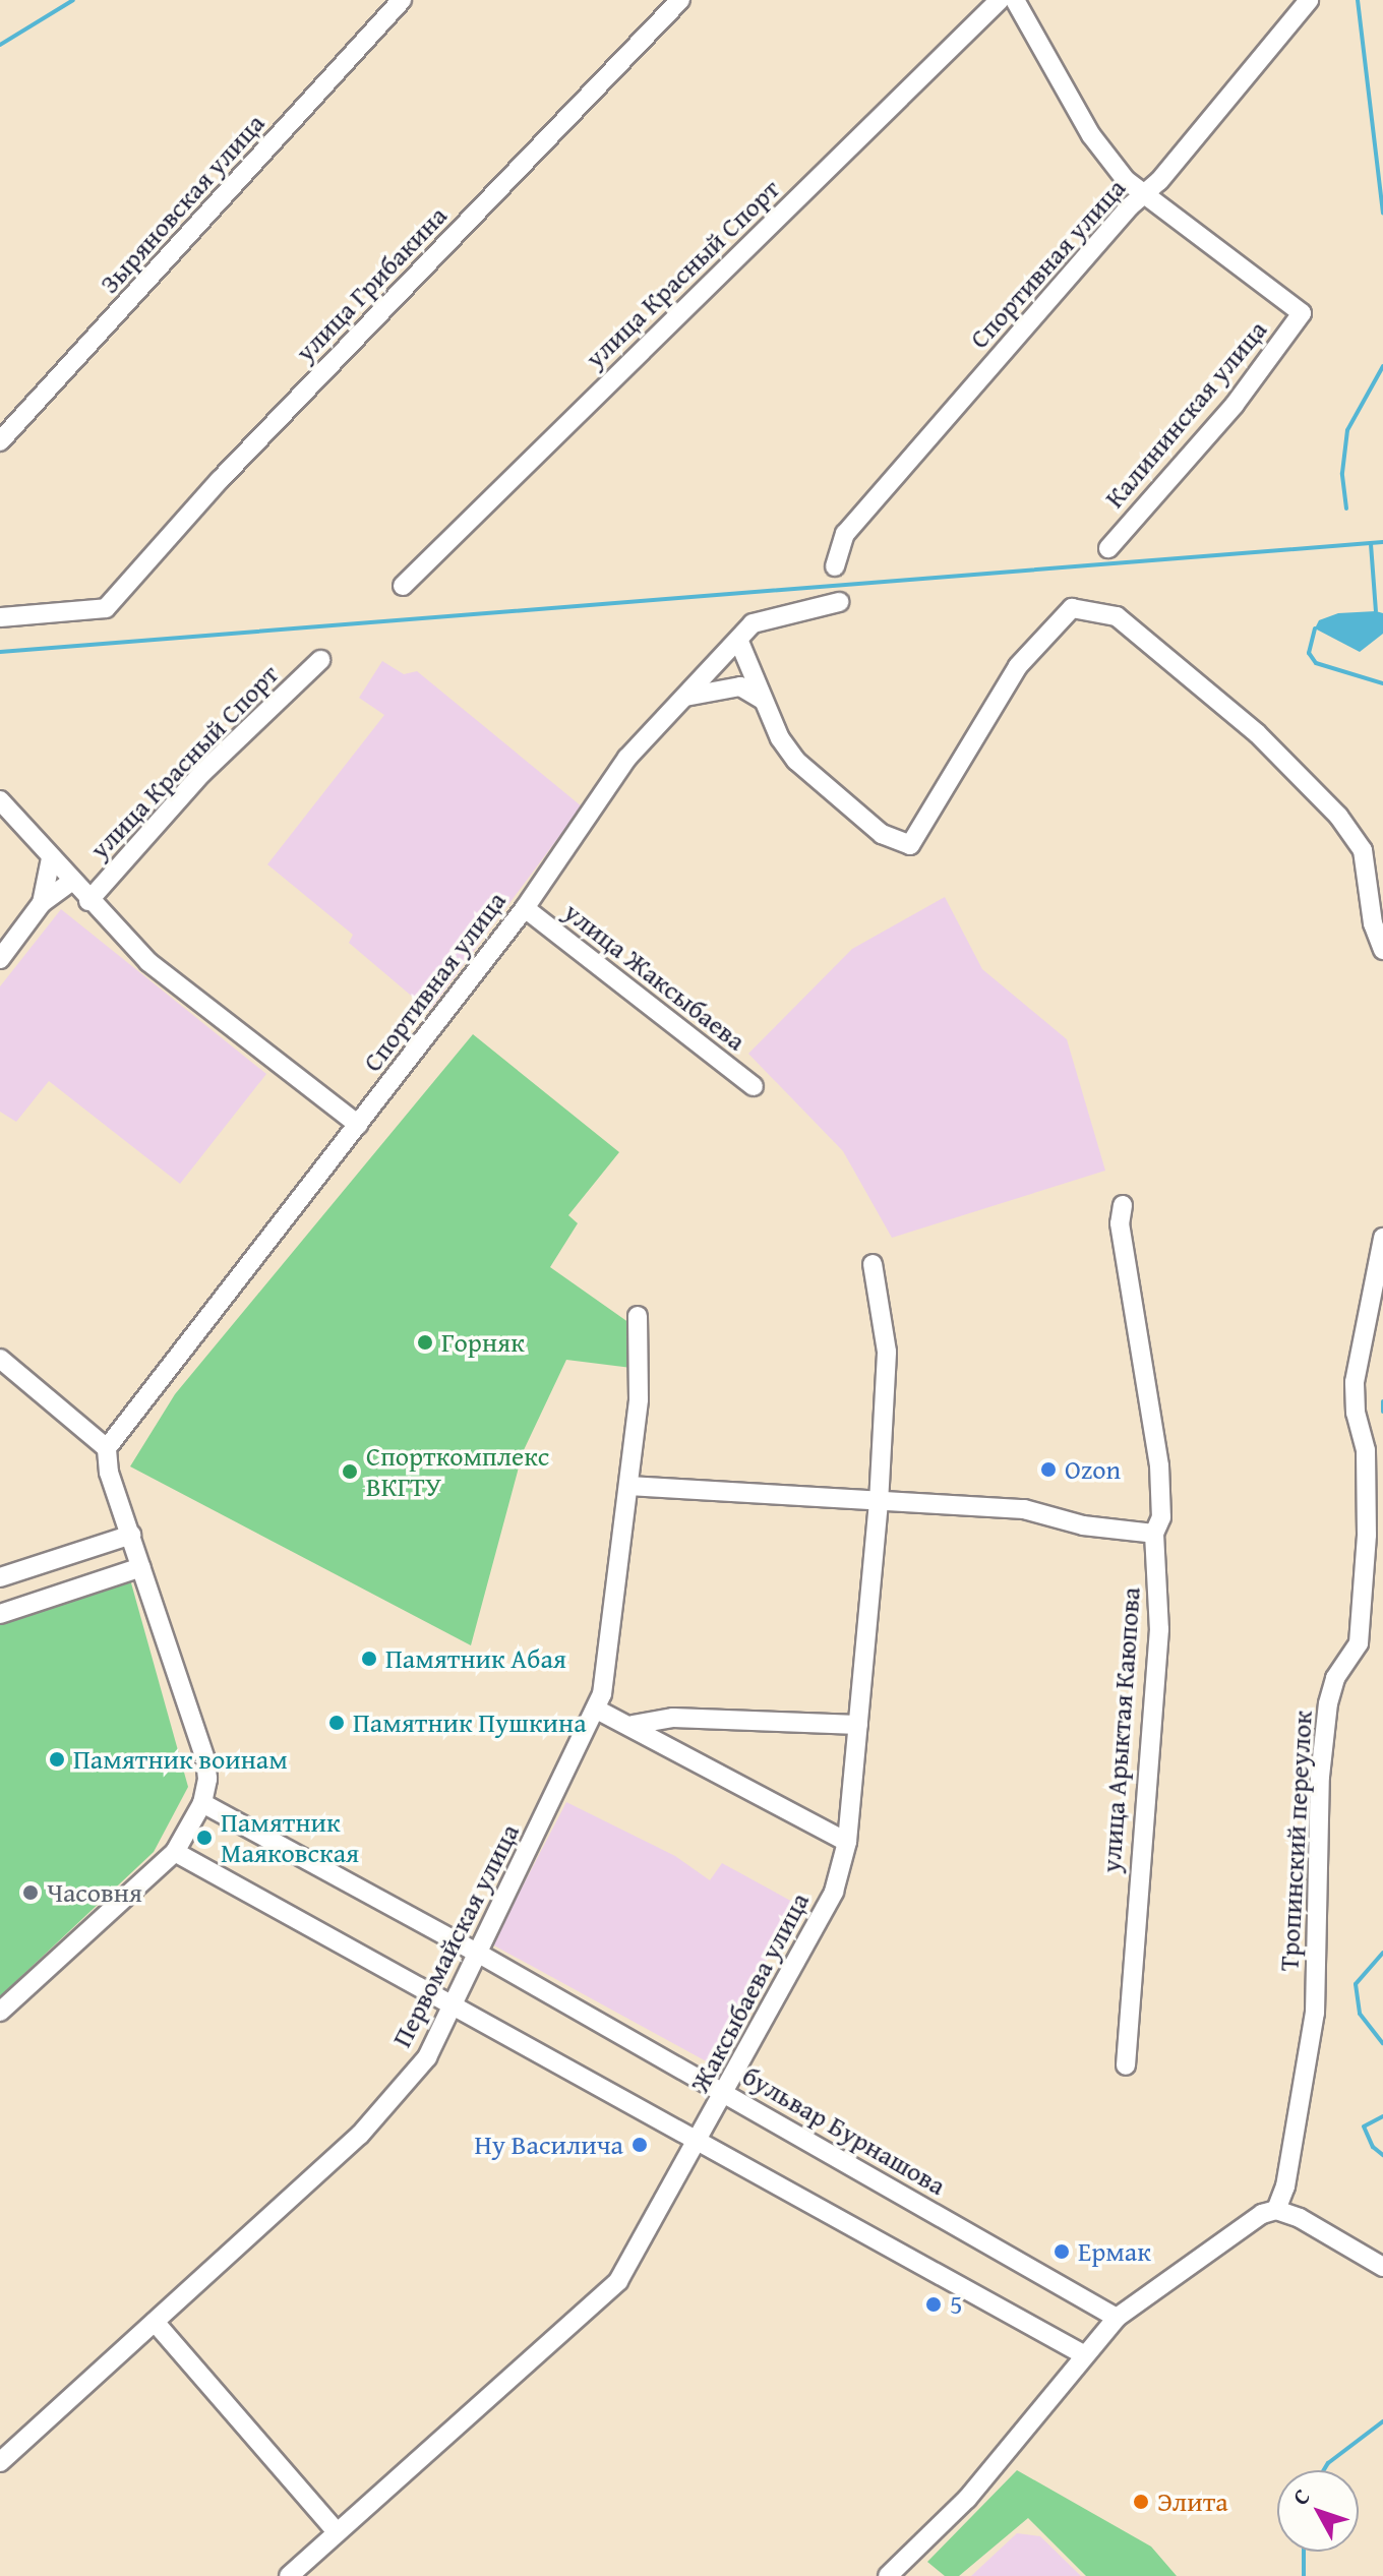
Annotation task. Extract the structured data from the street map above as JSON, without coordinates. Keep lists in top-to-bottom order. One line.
{"streets":{"street":["Зыряновская улица","Спортивная улица","улица Красный Спорт","улица Грибакина","Калининская улица","улица Жаксыбаева","улица Арыктая Каюпова","Тропинский переулок","Первомайская улица","Жаксыбаева улица","бульвар Бурнашова"]},"crossings":[["Спортивная улица","Калининская улица"],["Спортивная улица","улица Жаксыбаева"],["Первомайская улица","бульвар Бурнашова"],["Жаксыбаева улица","бульвар Бурнашова"]],"places":["Горняк","Ozon","Спорткомплекс ВКГТУ","Памятник Абая","Памятник Пушкина","Памятник воинам","Памятник Маяковская","Часовня","Ну Василича","Ермак","5","Элита"],"north":"top left"}
